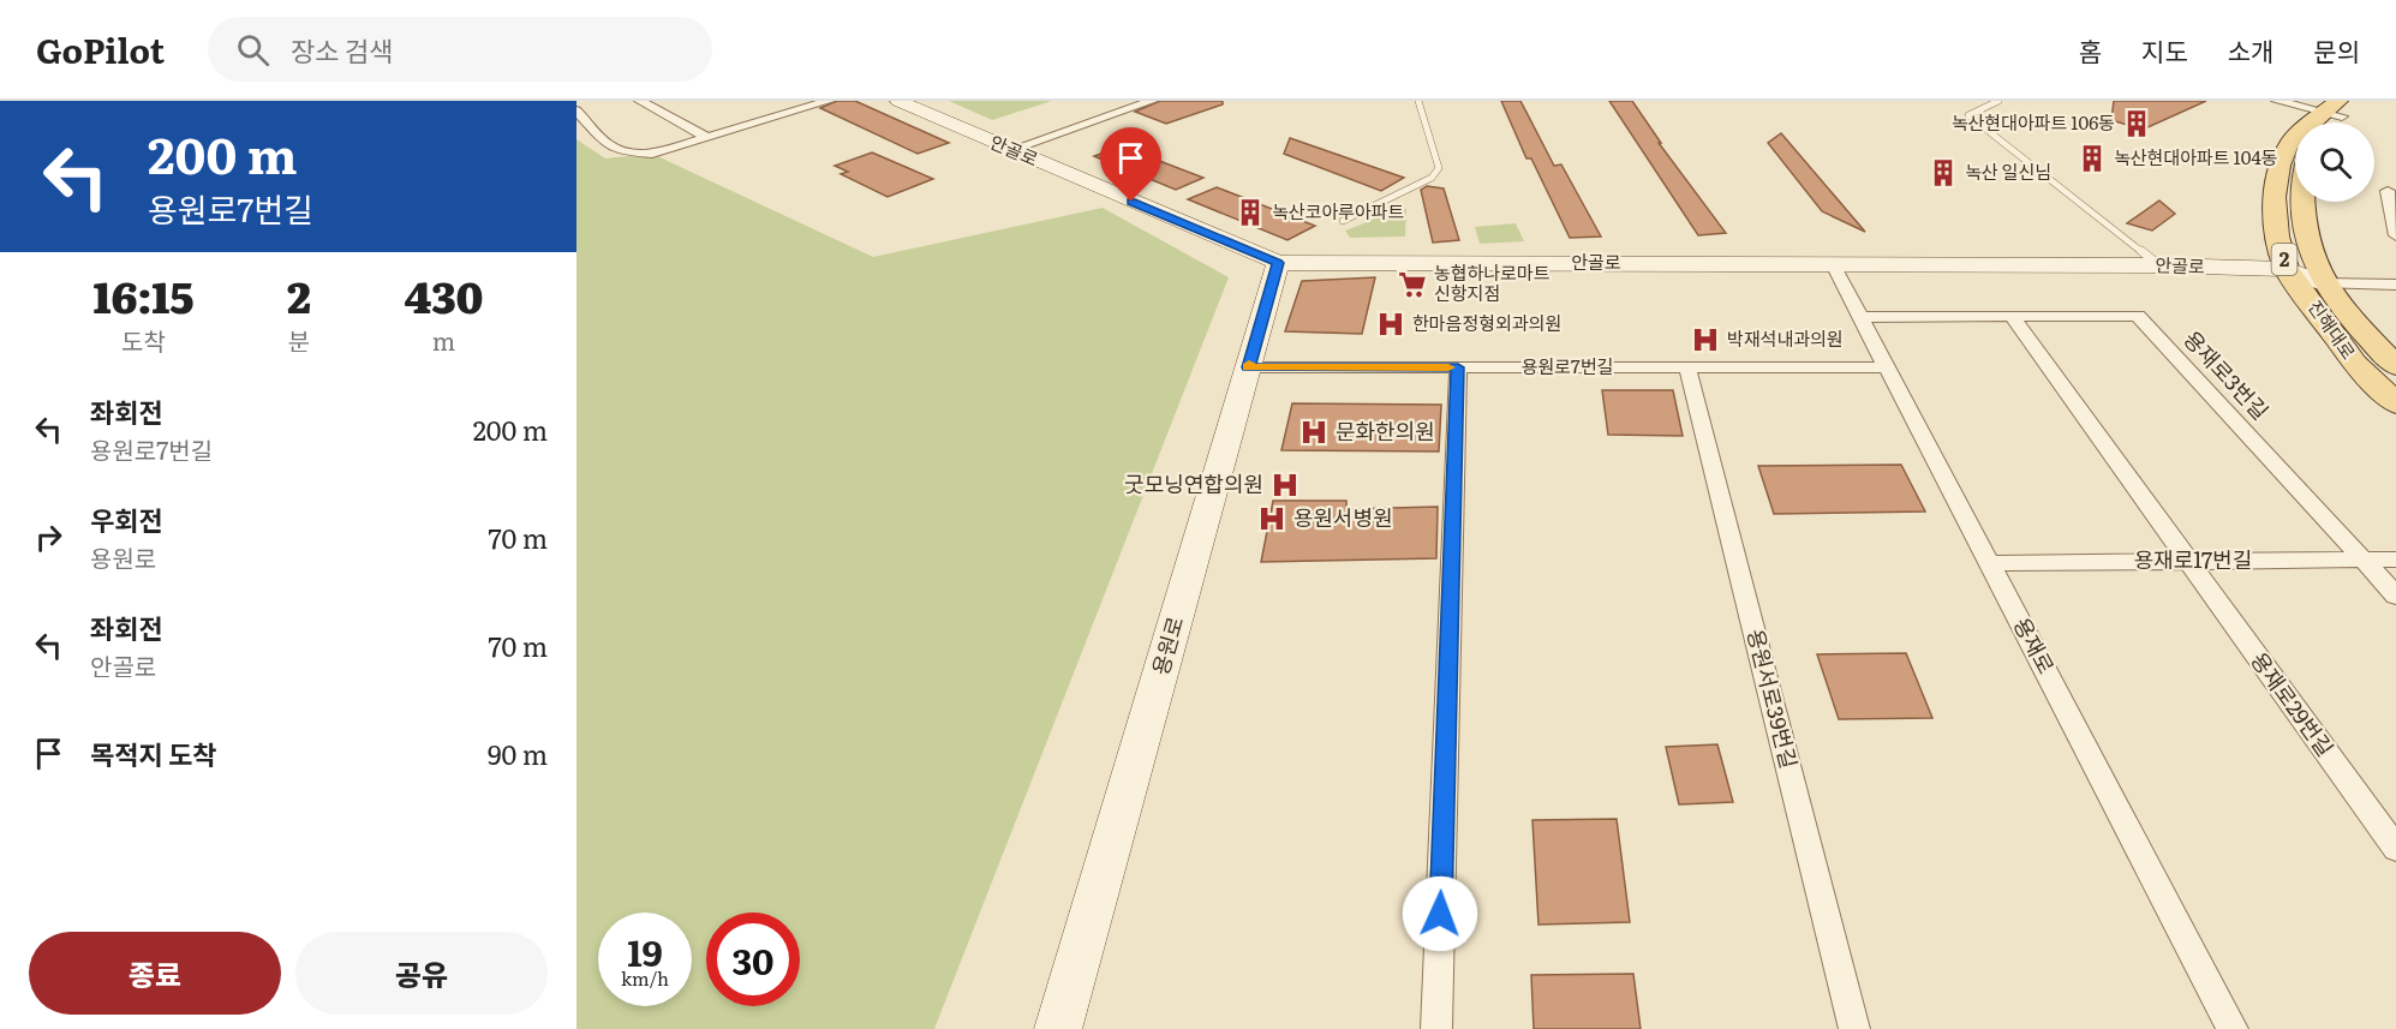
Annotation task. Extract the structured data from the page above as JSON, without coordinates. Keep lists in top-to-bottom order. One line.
{"streets":{"main road":["안골로","2","진해대로","용원로"],"street":["용원로7번길","용재로3번길","용재로17번길","용재로","용원서로39번길","용재로29번길"]},"crossings":[["안골로","진해대로"],["안골로","용원로"],["안골로","용재로"],["용원로7번길","용원로"],["용원로7번길","용재로"],["용원로7번길","용원서로39번길"],["용재로3번길","용재로17번길"],["용재로3번길","용재로"],["용재로17번길","용재로"],["용재로17번길","용재로29번길"]],"places":{"building":["녹산현대아파트 106동","녹산현대아파트 104동","녹산 일신님","녹산코아루아파트"],"supermarket":["농협하나로마트 신항지점"],"hospital":["한마음정형외과의원","박재석내과의원","문화한의원","굿모닝연합의원","용원서병원"]},"page":{"header":"GoPilot","search":"장소 검색","nav":["홈","지도","소개","문의"],"turn":["200 m","용원로7번길"],"eta":["16:15","도착","2","분","430","m"],"list":[{"name":"좌회전","note":"용원로7번길","value":"200 m"},{"name":"우회전","note":"용원로","value":"70 m"},{"name":"좌회전","note":"안골로","value":"70 m"},{"name":"목적지 도착","value":"90 m"}],"speed":"19 km/h","limit":"30","buttons":["종료","공유"]}}
